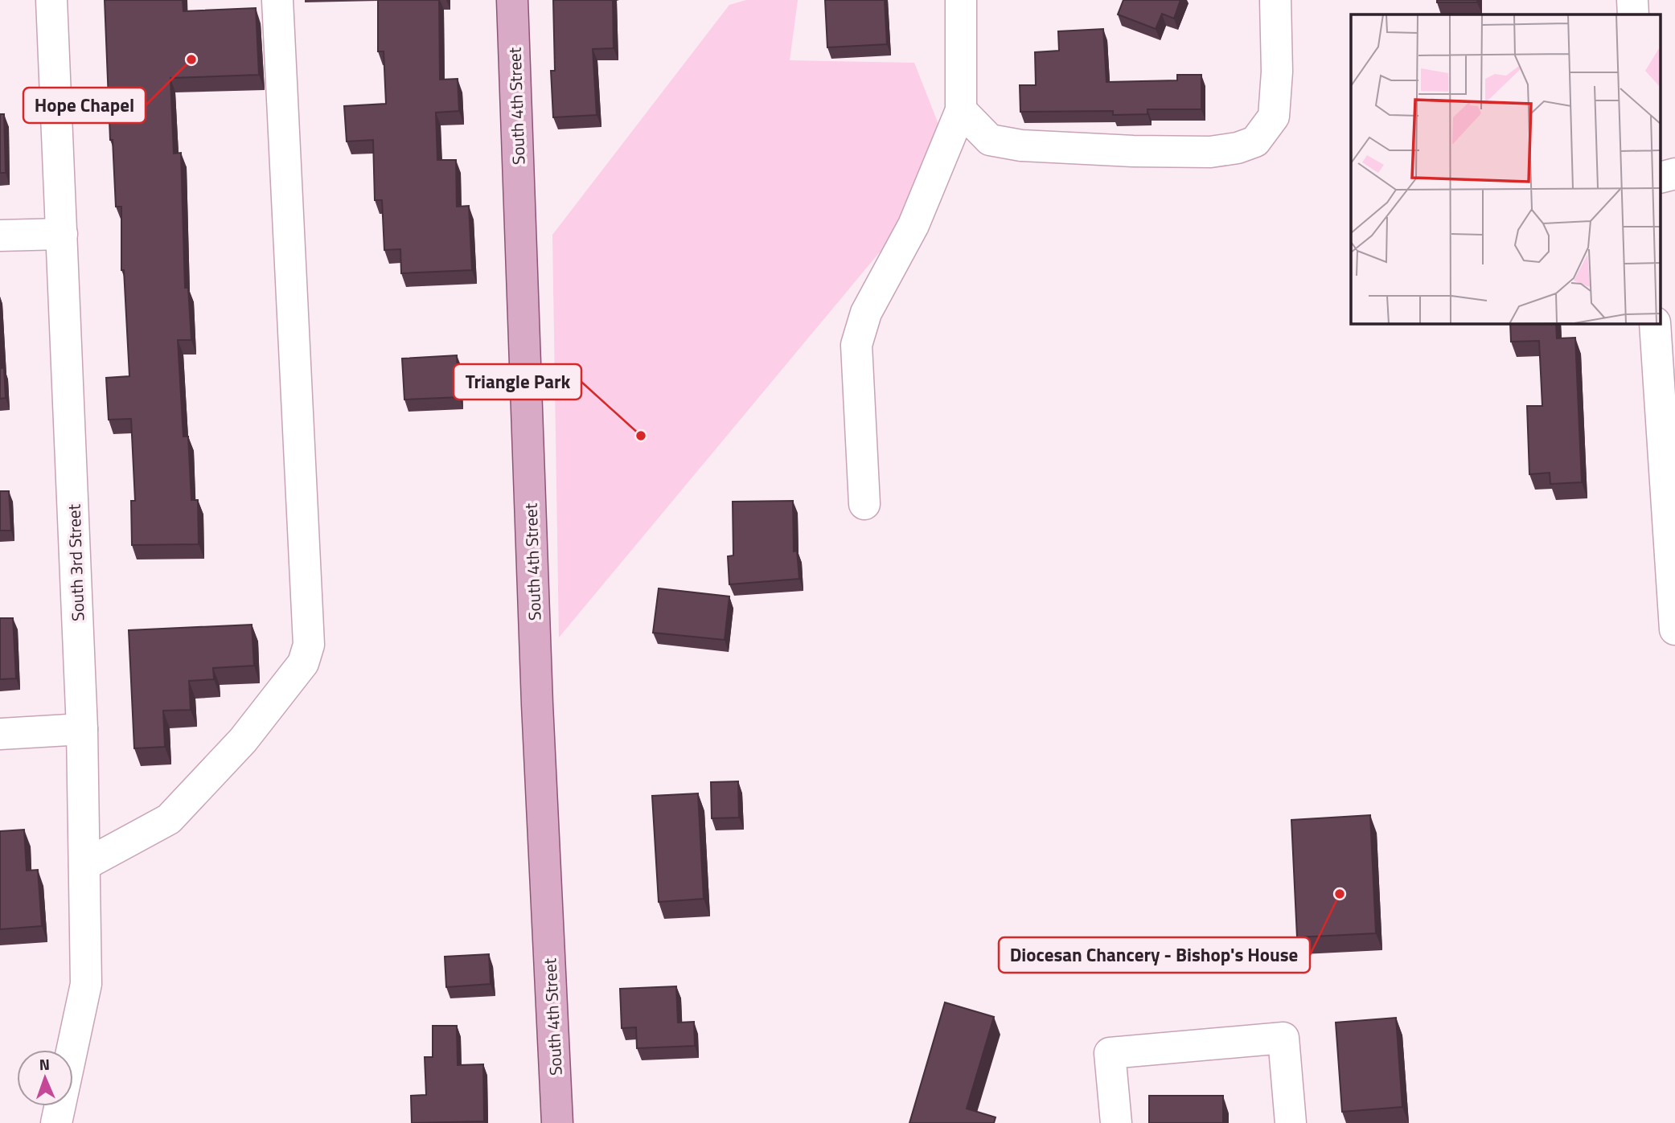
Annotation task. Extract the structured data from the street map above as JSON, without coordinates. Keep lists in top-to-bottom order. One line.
{"streets":{"main road":["South 4th Street"],"street":["South 3rd Street"]},"places":["Hope Chapel","Triangle Park","Diocesan Chancery - Bishop's House"],"north":"top"}
